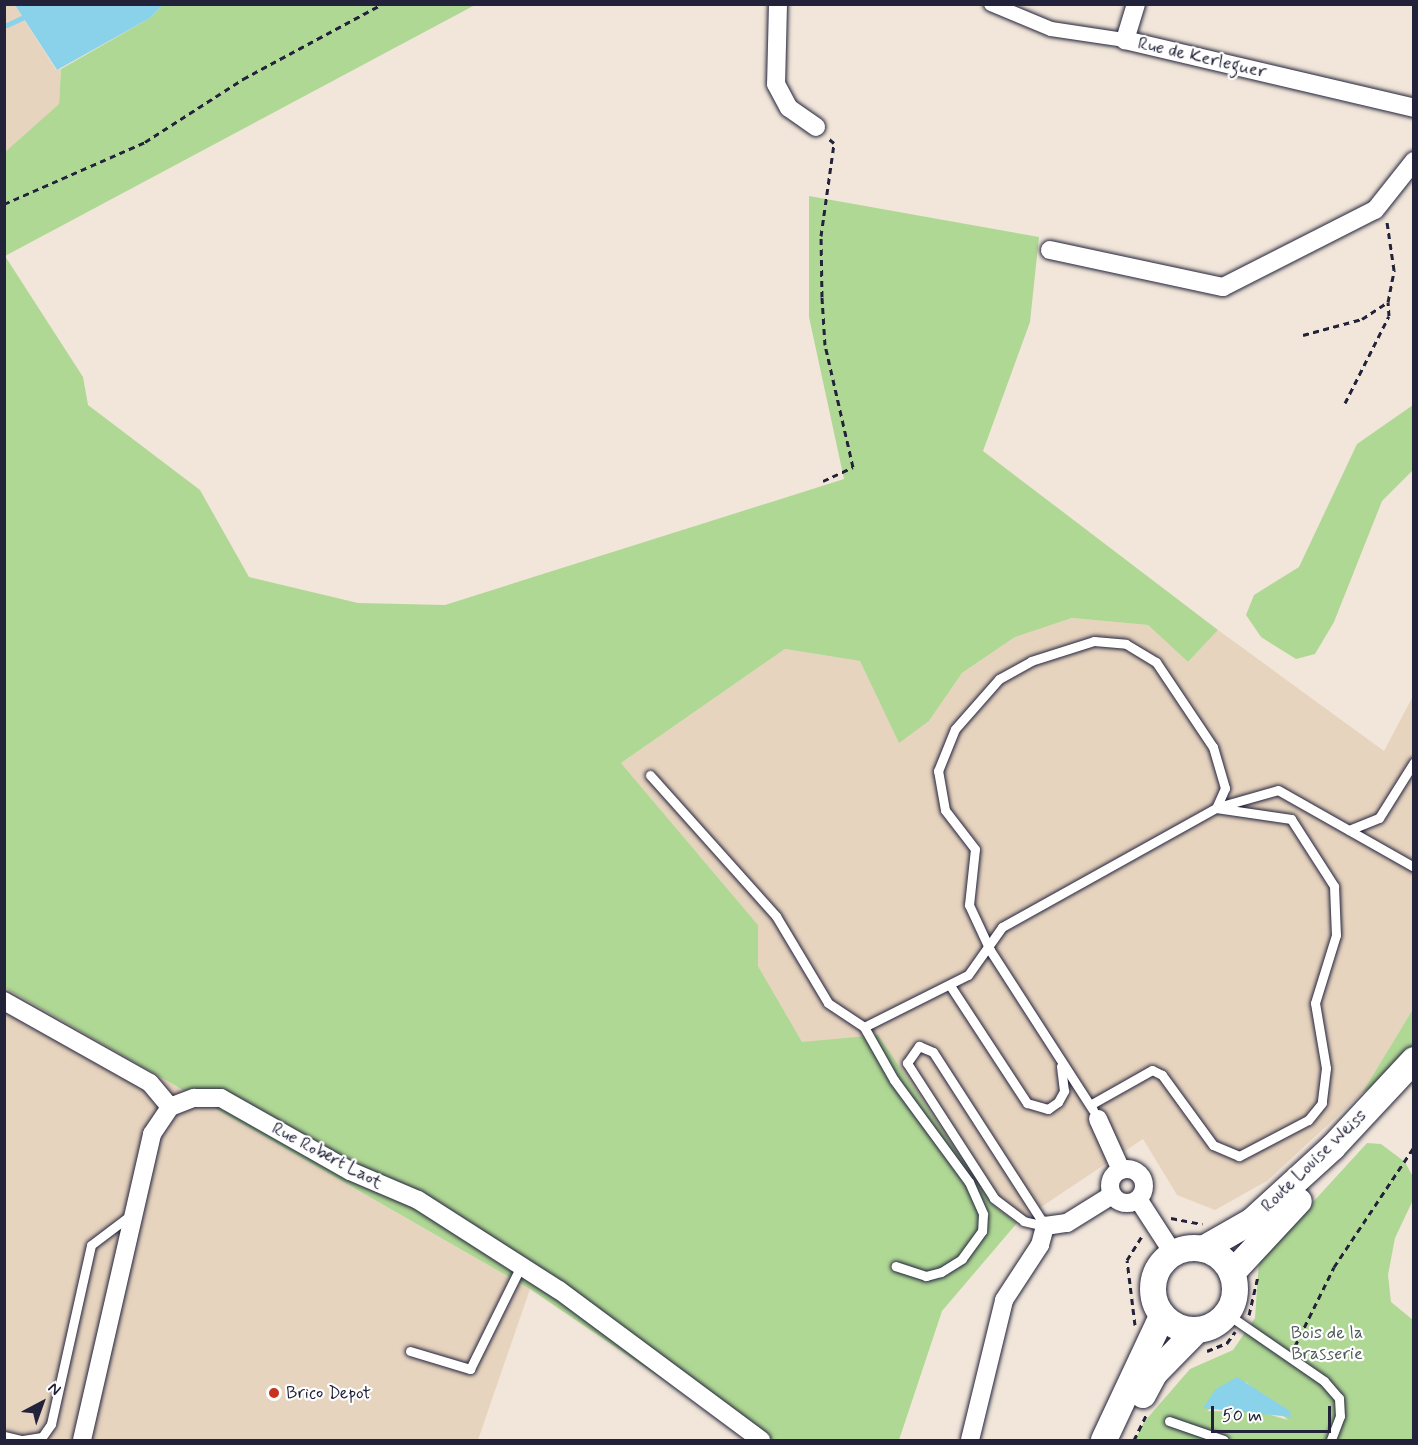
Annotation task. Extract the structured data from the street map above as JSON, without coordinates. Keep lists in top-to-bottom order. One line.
{"streets":{"main road":["Route Louise Weiss"],"street":["Rue de Kerleguer","Rue Robert Laot"]},"parks":["Bois de la Brasserie"],"places":["Brico Depot"],"scale_bar":"50 m","north":"top right"}
